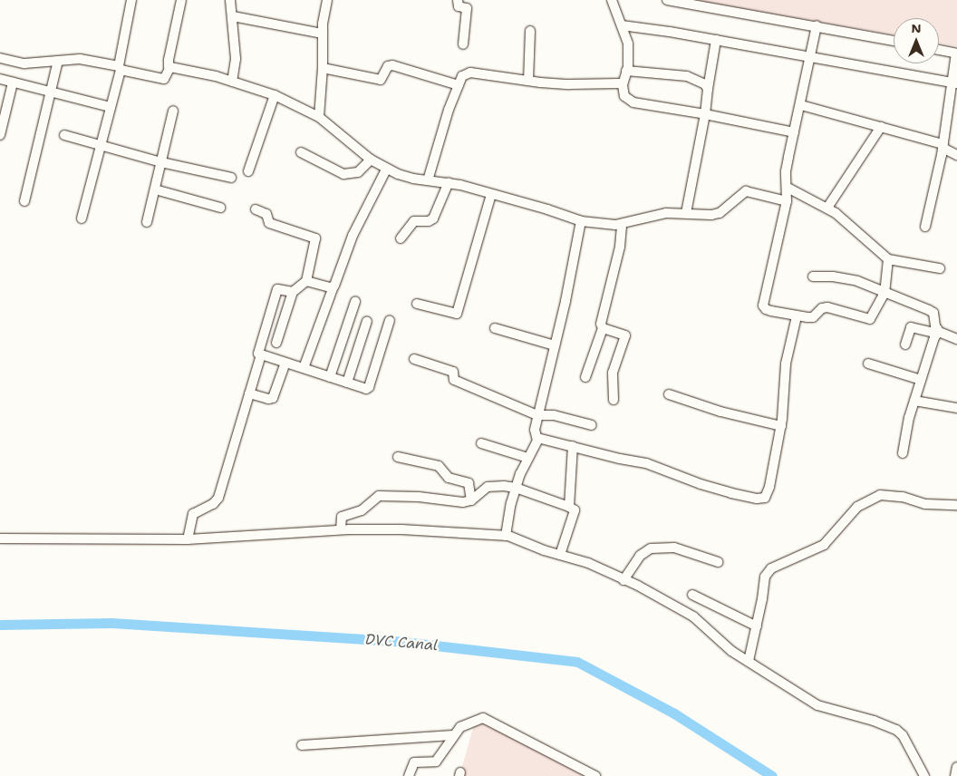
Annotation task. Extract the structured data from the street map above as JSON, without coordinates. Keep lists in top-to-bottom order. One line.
{"water":["DVC Canal"],"north":"top"}
